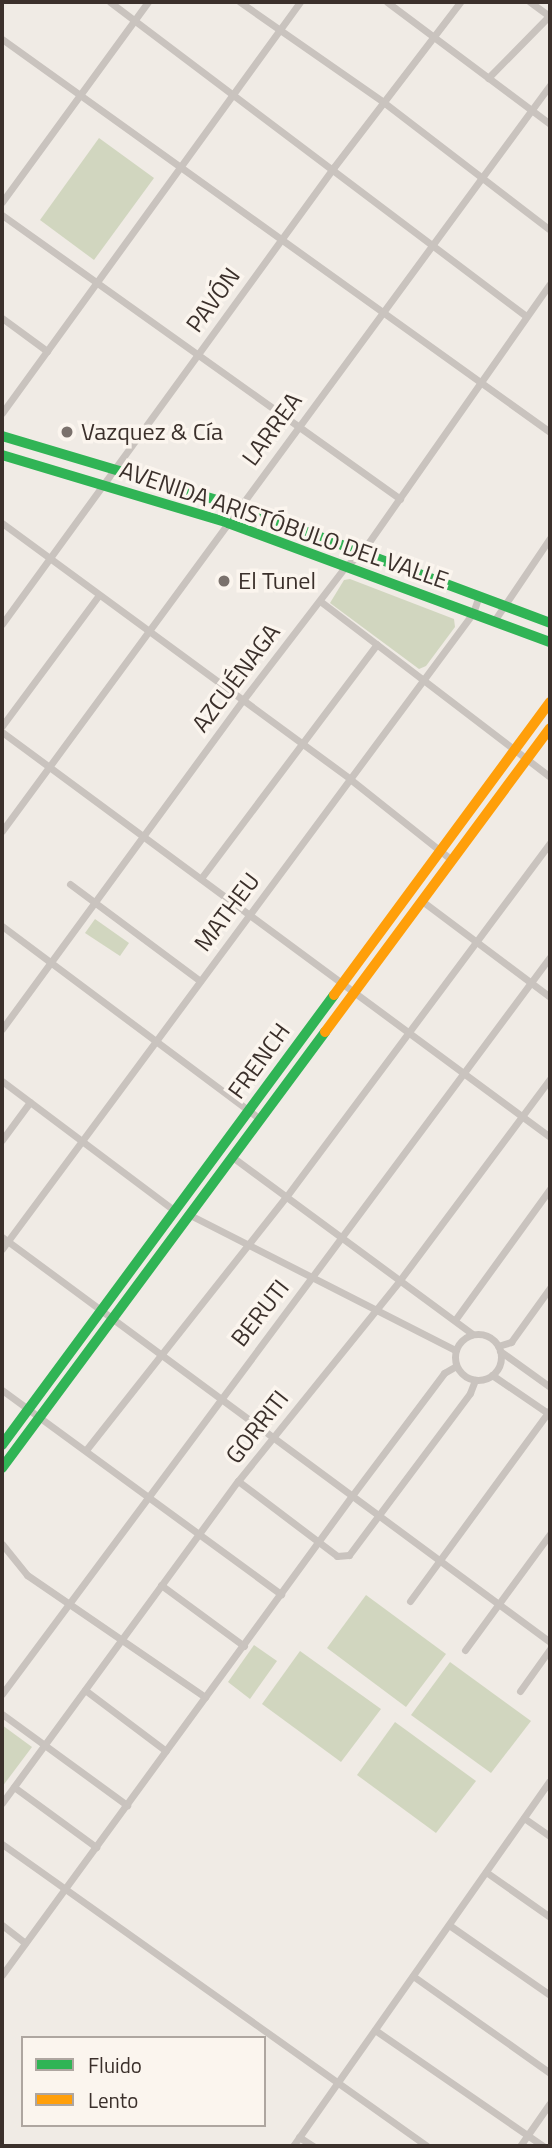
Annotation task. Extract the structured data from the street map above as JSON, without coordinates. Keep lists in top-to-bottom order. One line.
{"streets":{"main road":["AVENIDA ARISTÓBULO DEL VALLE","FRENCH"],"street":["PAVÓN","LARREA","AZCUÉNAGA","MATHEU","BERUTI","GORRITI"]},"crossings":[["PAVÓN","AVENIDA ARISTÓBULO DEL VALLE"],["LARREA","AVENIDA ARISTÓBULO DEL VALLE"],["AVENIDA ARISTÓBULO DEL VALLE","AZCUÉNAGA"],["AVENIDA ARISTÓBULO DEL VALLE","MATHEU"]],"places":["Vazquez & Cía","El Tunel"],"legend":["Fluido","Lento"]}
